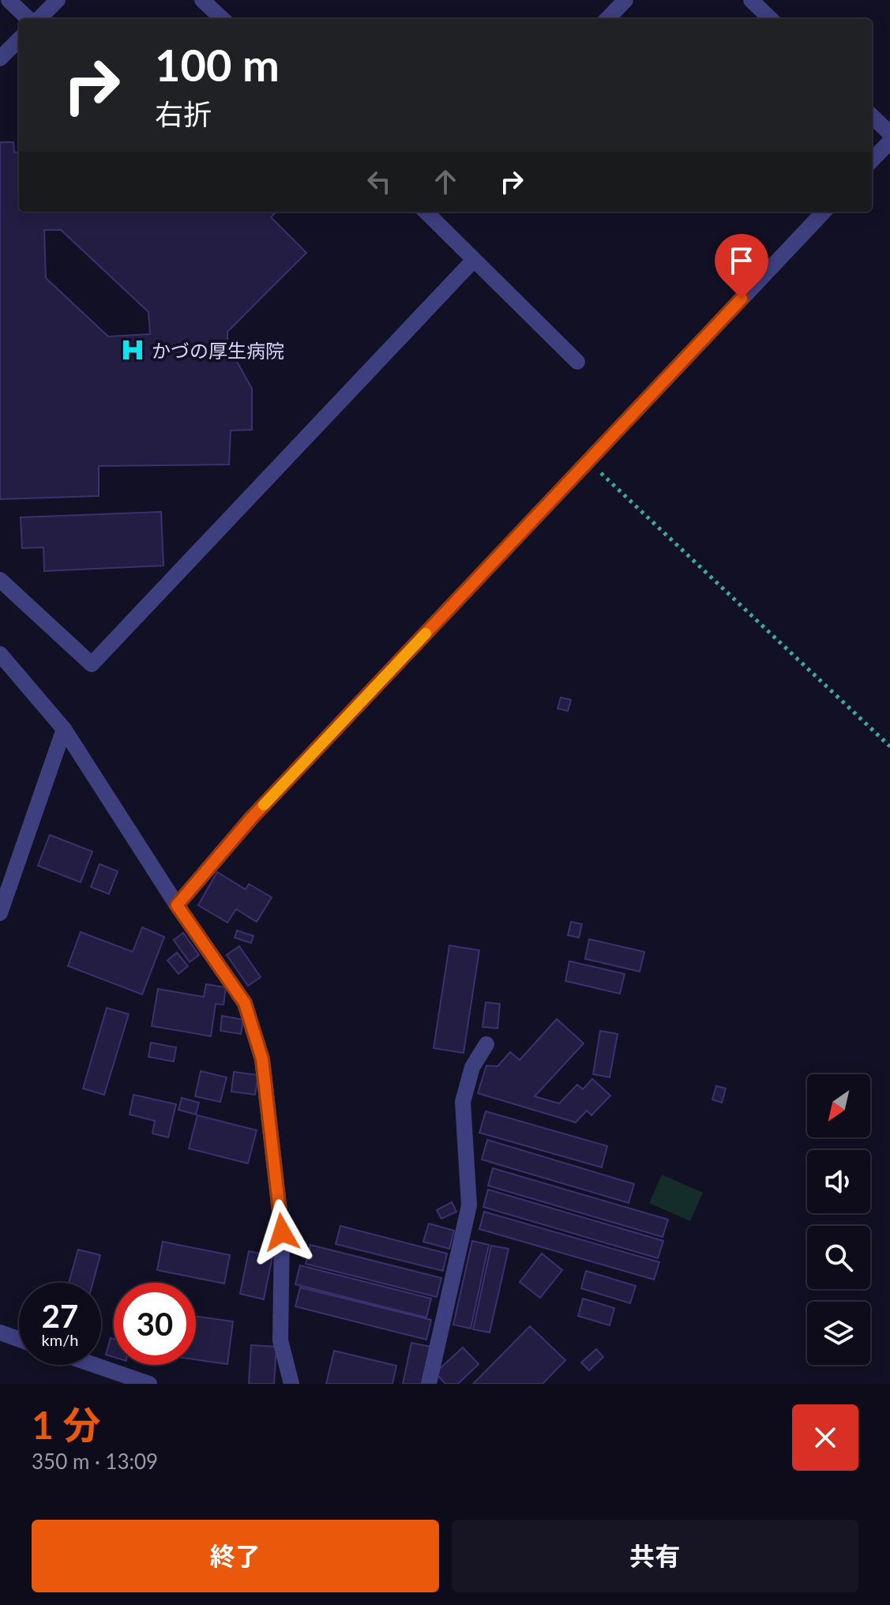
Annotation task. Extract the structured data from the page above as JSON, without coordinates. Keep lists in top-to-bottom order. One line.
{"places":{"hospital":["かづの厚生病院"]},"north":"bottom left","page":{"turn":["100 m","右折"],"speed":"27 km/h","limit":"30","heading":["1 分","350 m · 13:09"],"buttons":["終了","共有"]}}
